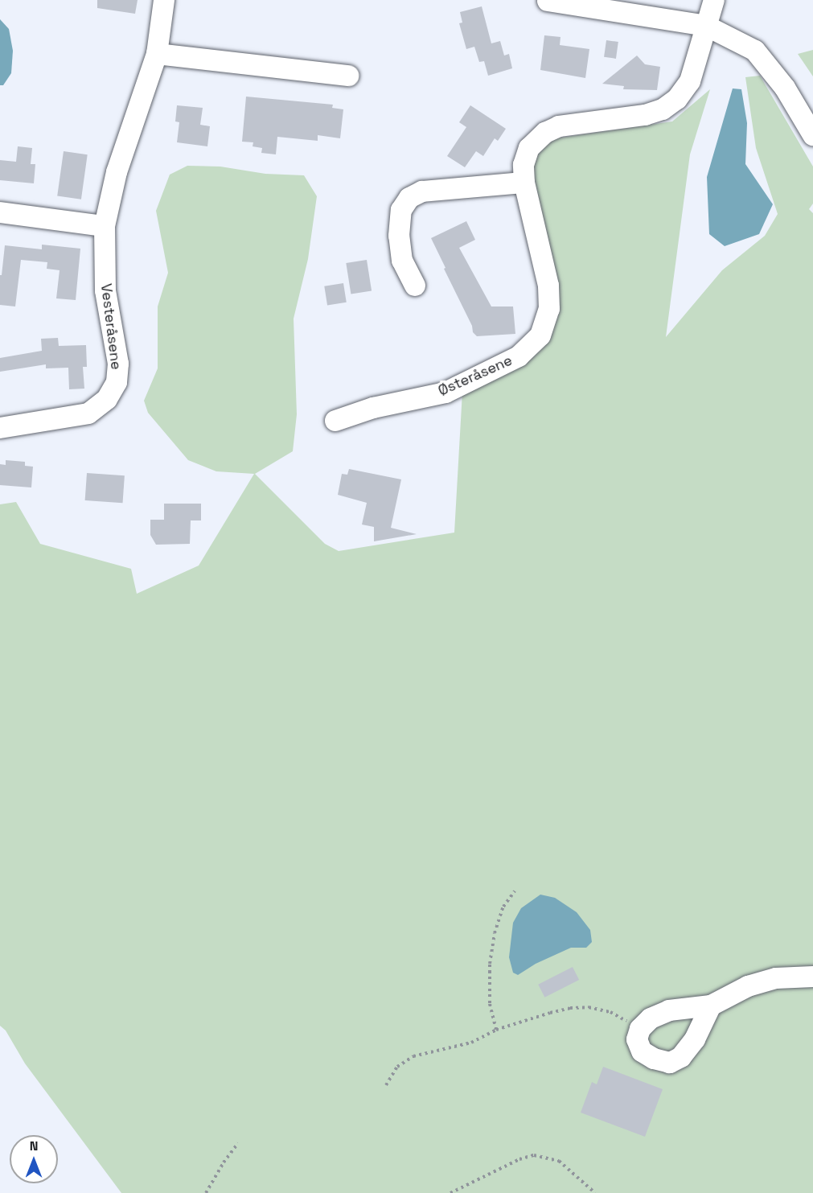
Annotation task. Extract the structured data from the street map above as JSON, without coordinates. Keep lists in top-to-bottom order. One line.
{"streets":{"street":["Vesteråsene","Østeråsene"]},"north":"top"}
